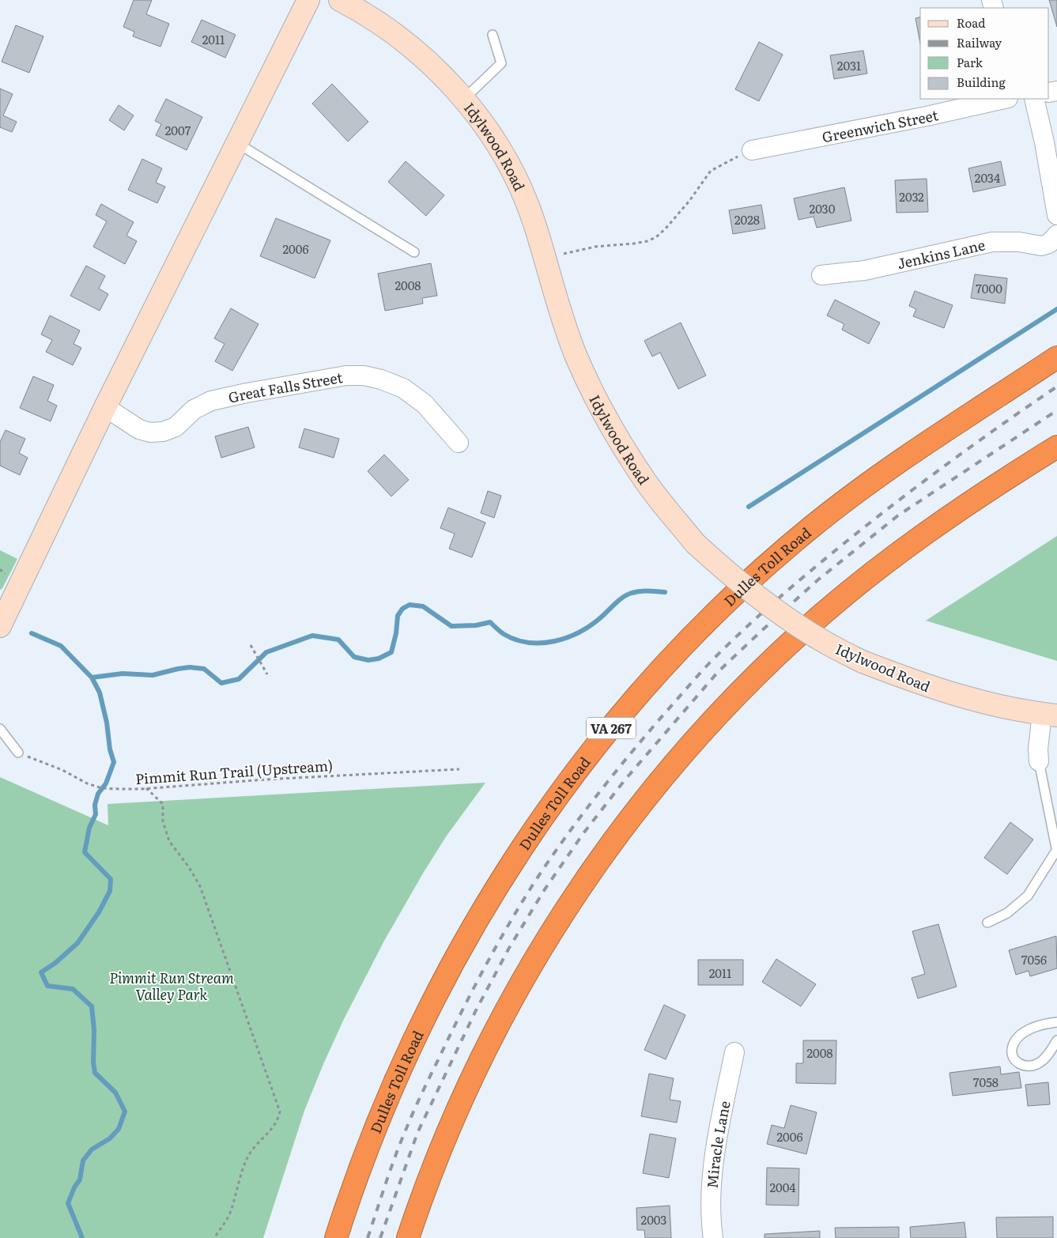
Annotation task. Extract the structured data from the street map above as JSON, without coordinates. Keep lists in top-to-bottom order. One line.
{"streets":{"highway":["Dulles Toll Road","VA 267"],"main road":["Idylwood Road"],"street":["Greenwich Street","Jenkins Lane","Great Falls Street","Miracle Lane"],"path":["Pimmit Run Trail (Upstream)"]},"parks":["Pimmit Run Stream Valley Park"],"house_numbers":["2011","2031","2007","2034","2032","2030","2028","2006","2008","7000","7056","2011","2008","7058","2006","2004","2003"],"legend":["Road","Railway","Park","Building"]}
